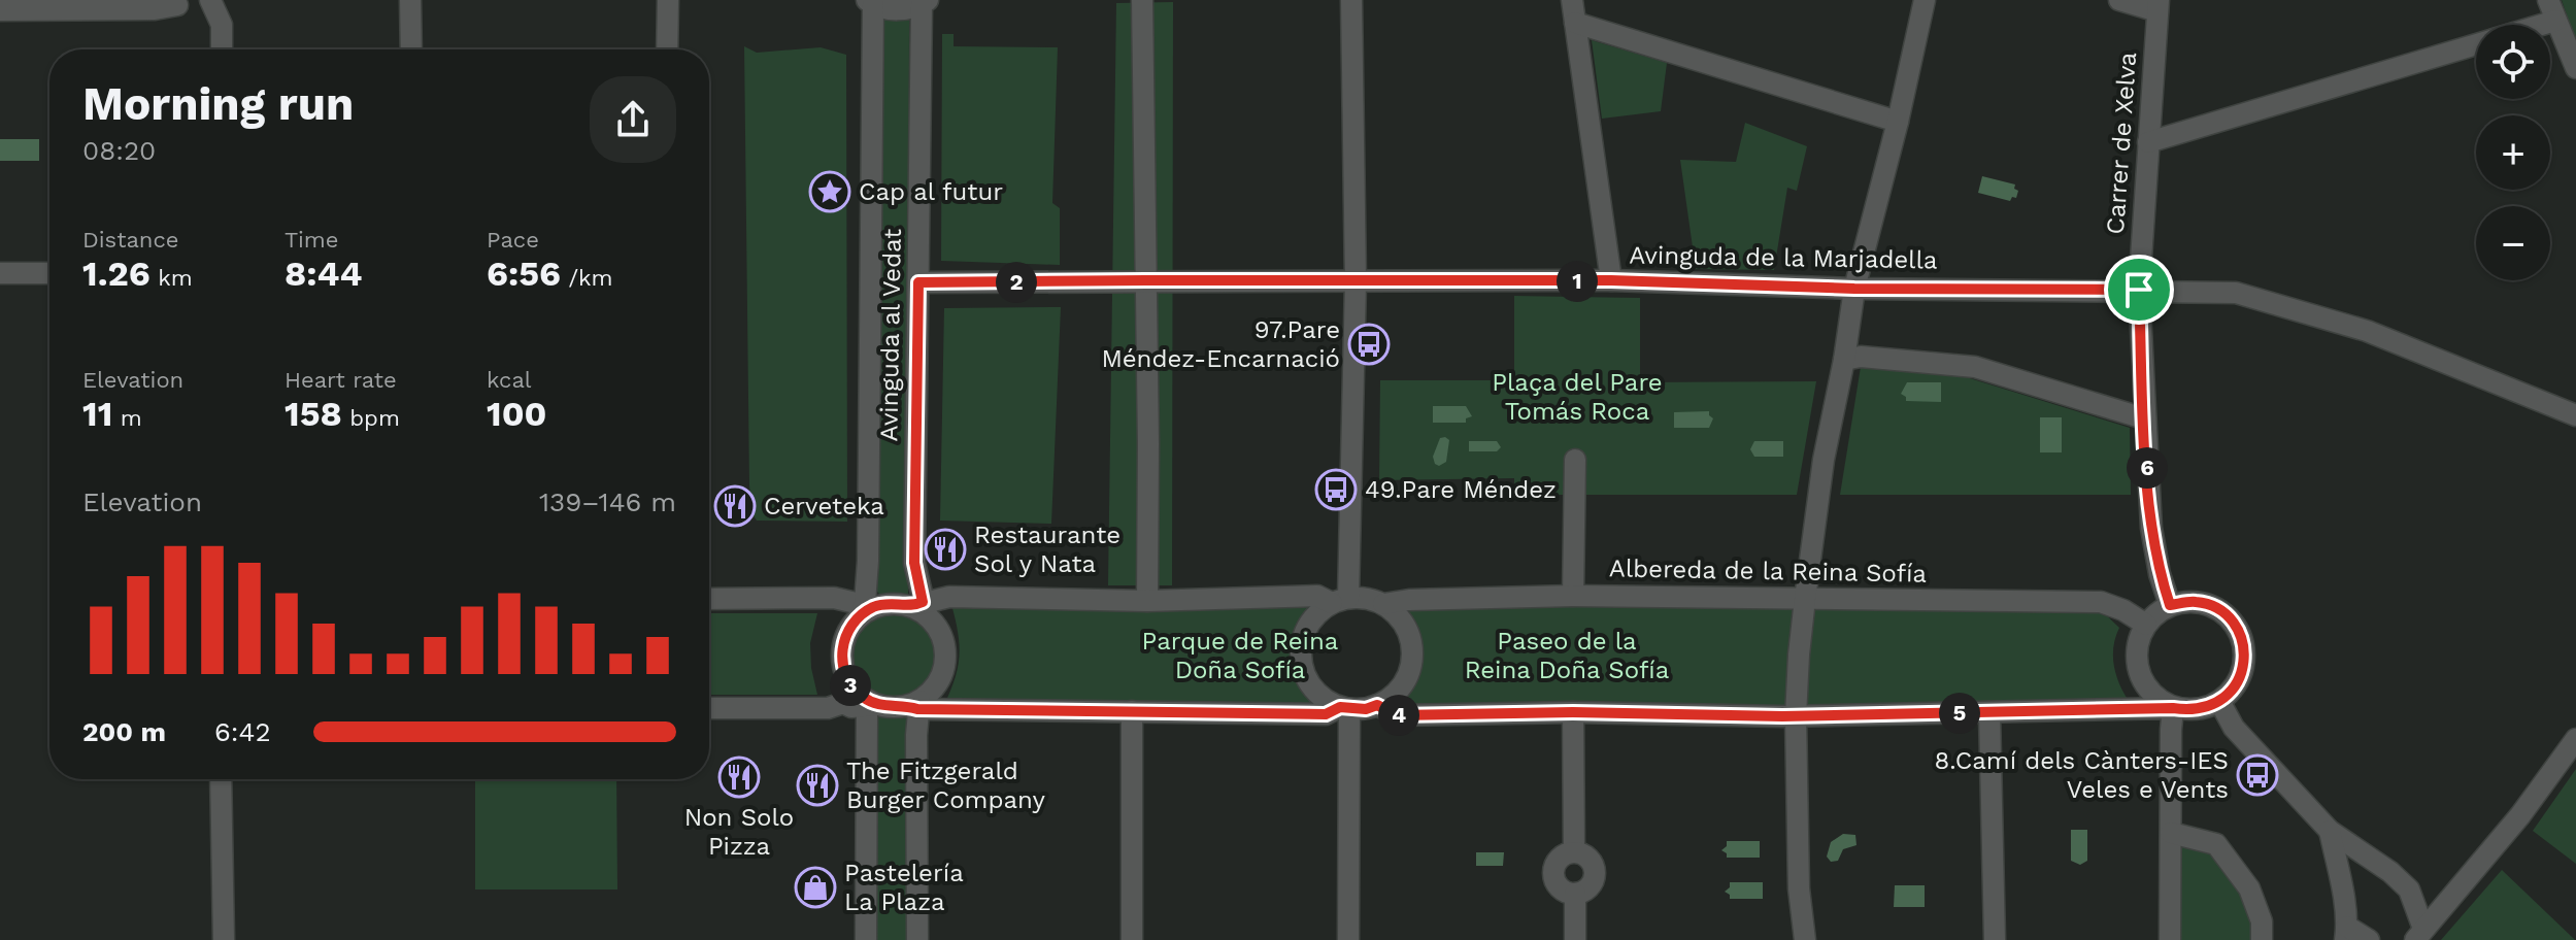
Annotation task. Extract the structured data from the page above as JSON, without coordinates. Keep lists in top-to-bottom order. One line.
{"streets":{"street":["Carrer de Xelva","Avinguda de la Marjadella","Avinguda al Vedat","Albereda de la Reina Sofía"]},"crossings":[["Carrer de Xelva","Avinguda de la Marjadella"],["Carrer de Xelva","Albereda de la Reina Sofía"],["Avinguda de la Marjadella","Avinguda al Vedat"]],"parks":["Plaça del Pare Tomás Roca","Parque de Reina Doña Sofía","Paseo de la Reina Doña Sofía"],"places":{"place":["Cap al futur"],"bus stop":["97.Pare Méndez-Encarnació","49.Pare Méndez","8.Camí dels Cànters-IES Veles e Vents"],"restaurant":["Cerveteka","Restaurante Sol y Nata","Non Solo Pizza","The Fitzgerald Burger Company"],"shop":["Pastelería La Plaza"]},"page":{"map_buttons":["+","−"],"heading":["Morning run","08:20"],"stats":[["Distance","1.26 km"],["Time","8:44"],["Pace","6:56 /km"],["Elevation","11 m"],["Heart rate","158 bpm"],["kcal","100"]],"pins":["1","2","6","3","5","4"],"chart":["Elevation","139–146 m"],"list":[{"name":"200 m","note":"6:42"}]}}
